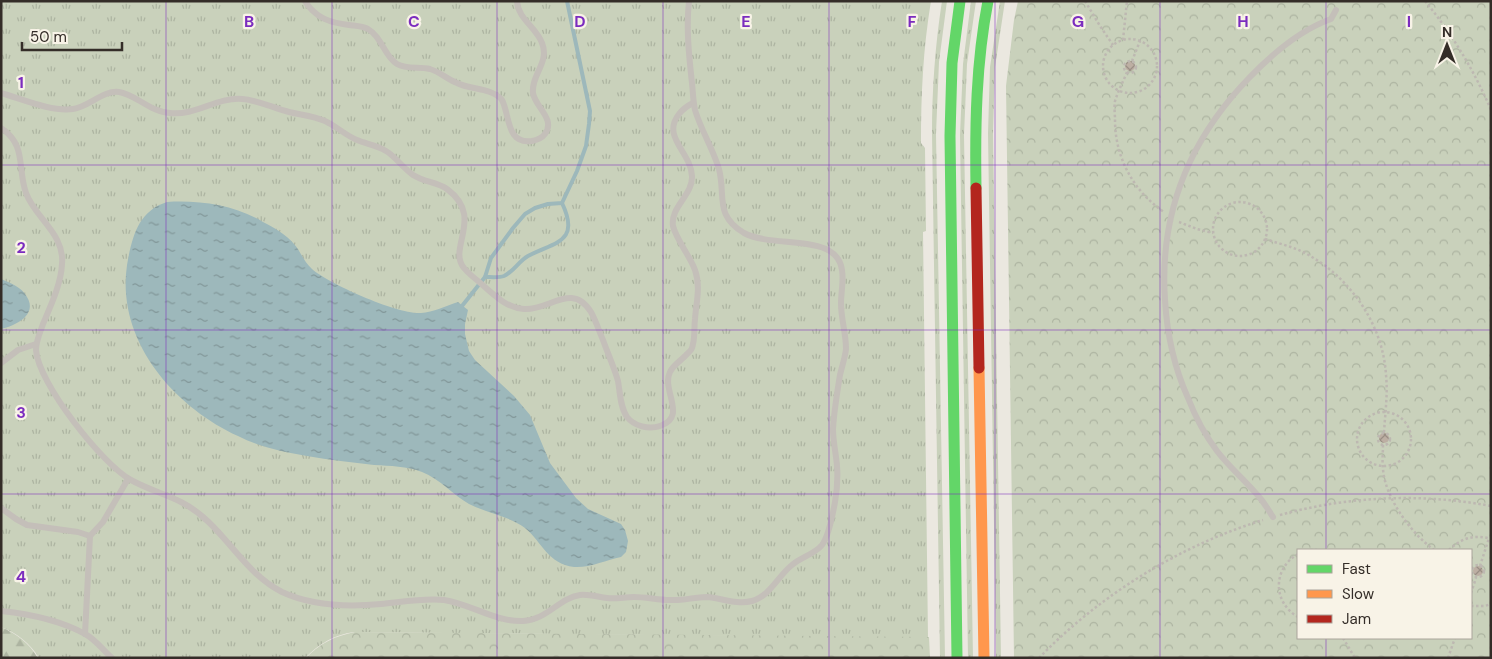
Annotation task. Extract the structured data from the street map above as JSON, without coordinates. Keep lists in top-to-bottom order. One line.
{"legend":["Fast","Slow","Jam"],"scale_bar":"50 m","north":"top","grid":{"columns":["B","C","D","E","F","G","H","I"],"rows":["1","2","3","4"]}}
